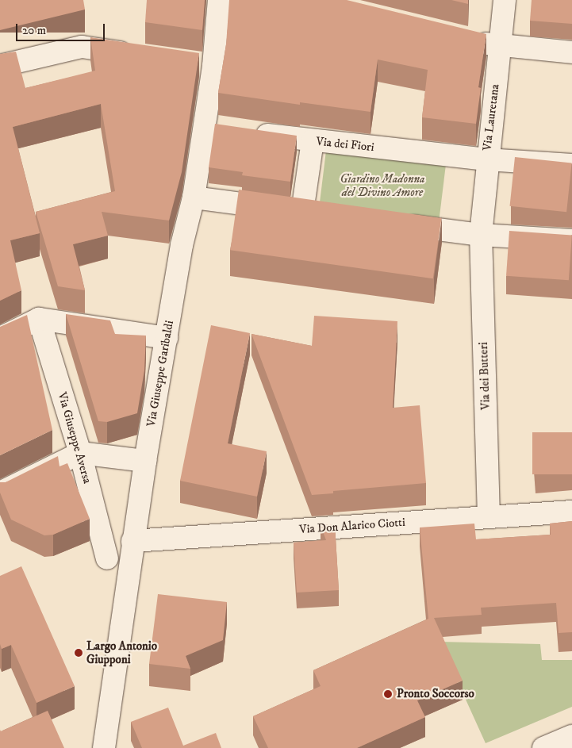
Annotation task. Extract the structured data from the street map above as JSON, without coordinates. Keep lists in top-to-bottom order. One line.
{"streets":{"street":["Via Lauretana","Via dei Fiori","Via Giuseppe Garibaldi","Via dei Butteri","Via Giuseppe Aversa","Via Don Alarico Ciotti"]},"crossings":[["Via Lauretana","Via dei Fiori"],["Via Lauretana","Via dei Butteri"],["Via Giuseppe Garibaldi","Via Don Alarico Ciotti"],["Via dei Butteri","Via Don Alarico Ciotti"]],"parks":["Giardino Madonna del Divino Amore"],"places":["Largo Antonio Giupponi","Pronto Soccorso"],"scale_bar":"20 m"}
